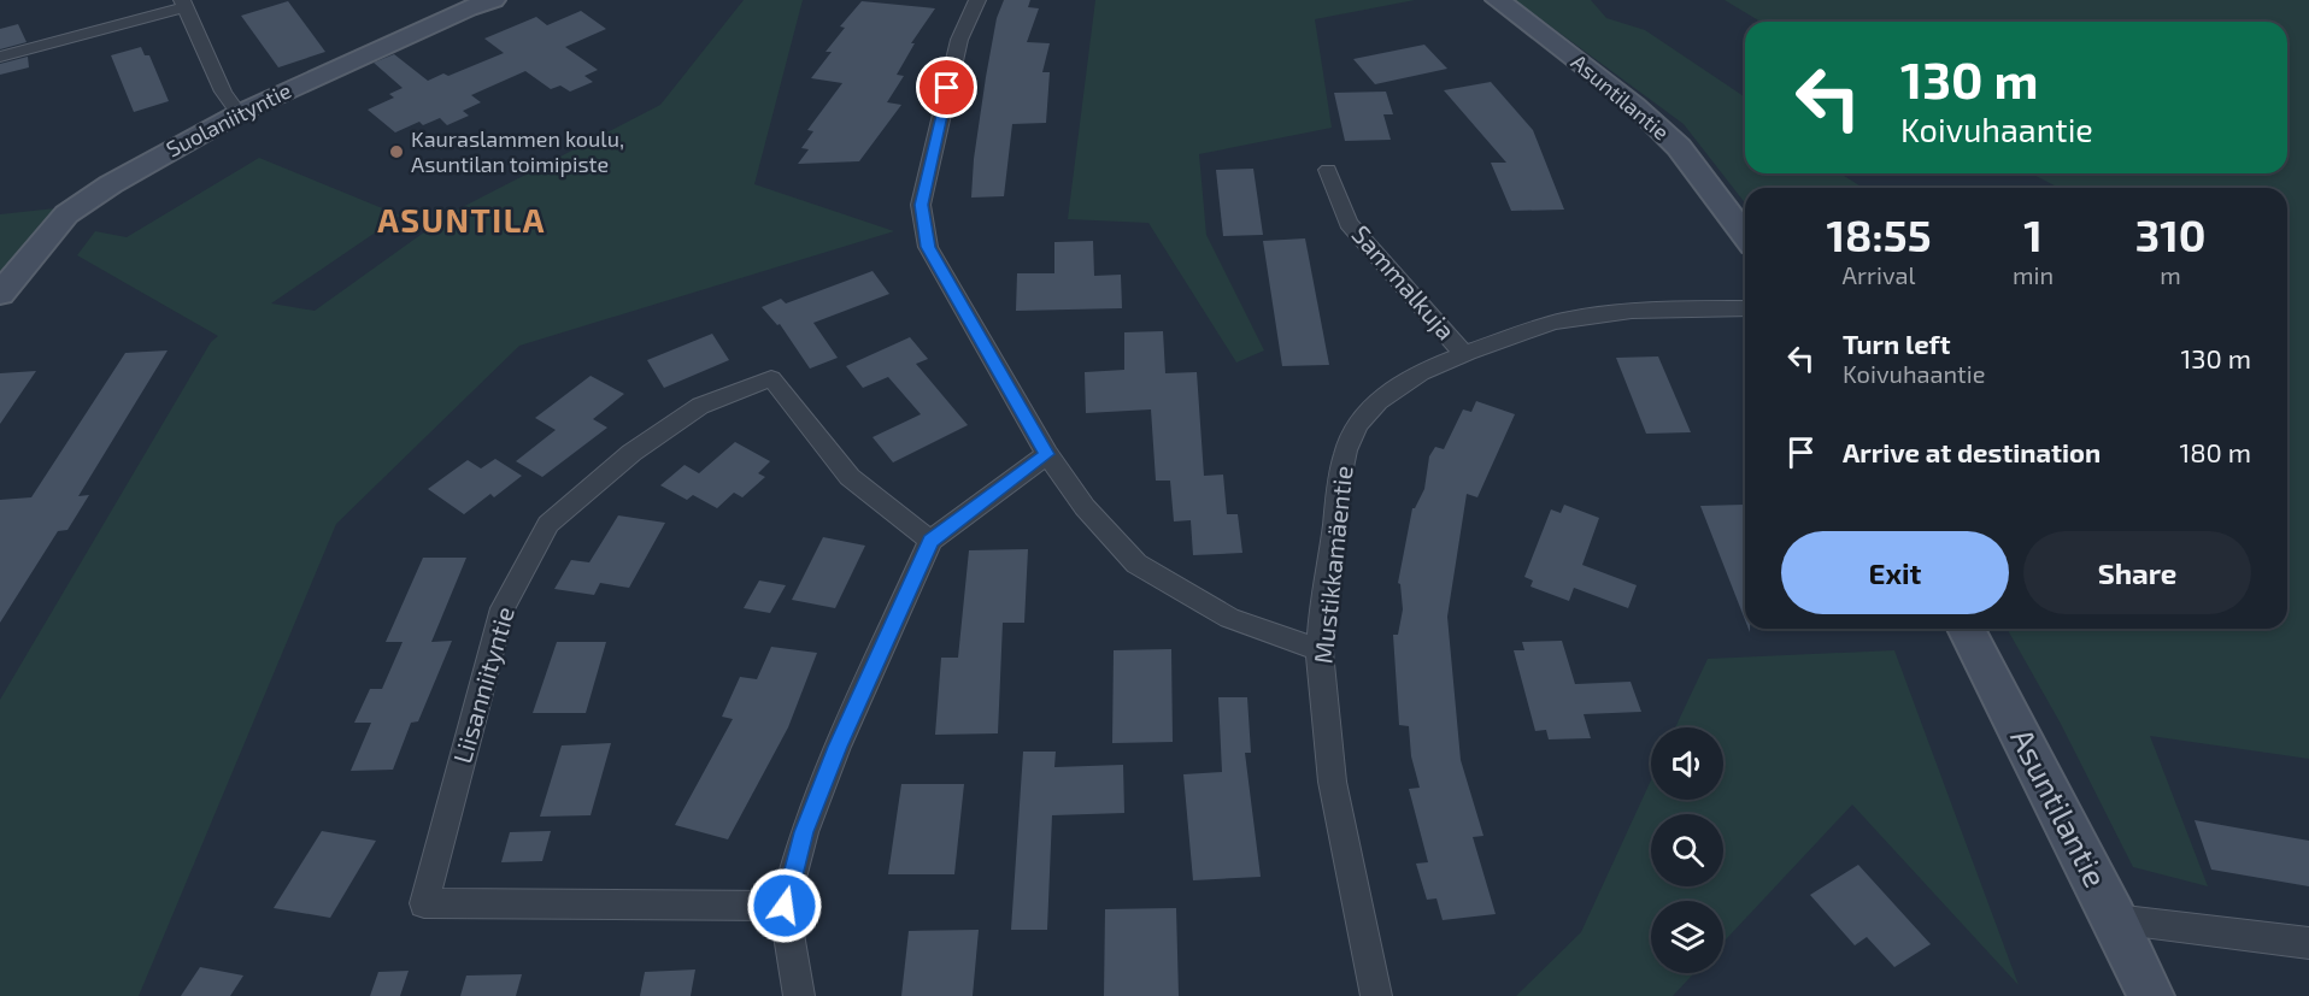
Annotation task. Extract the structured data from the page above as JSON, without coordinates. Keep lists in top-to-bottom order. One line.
{"streets":{"street":["Asuntilantie","Suolaniityntie","Sammalkuja","Mustikkamäentie","Liisanniityntie"]},"crossings":[["Sammalkuja","Mustikkamäentie"]],"districts":["ASUNTILA"],"places":["Kauraslammen koulu, Asuntilan toimipiste"],"page":{"turn":["130 m","Koivuhaantie"],"eta":["18:55","Arrival","1","min","310","m"],"list":[{"name":"Turn left","note":"Koivuhaantie","value":"130 m"},{"name":"Arrive at destination","value":"180 m"}],"buttons":["Exit","Share"]}}
